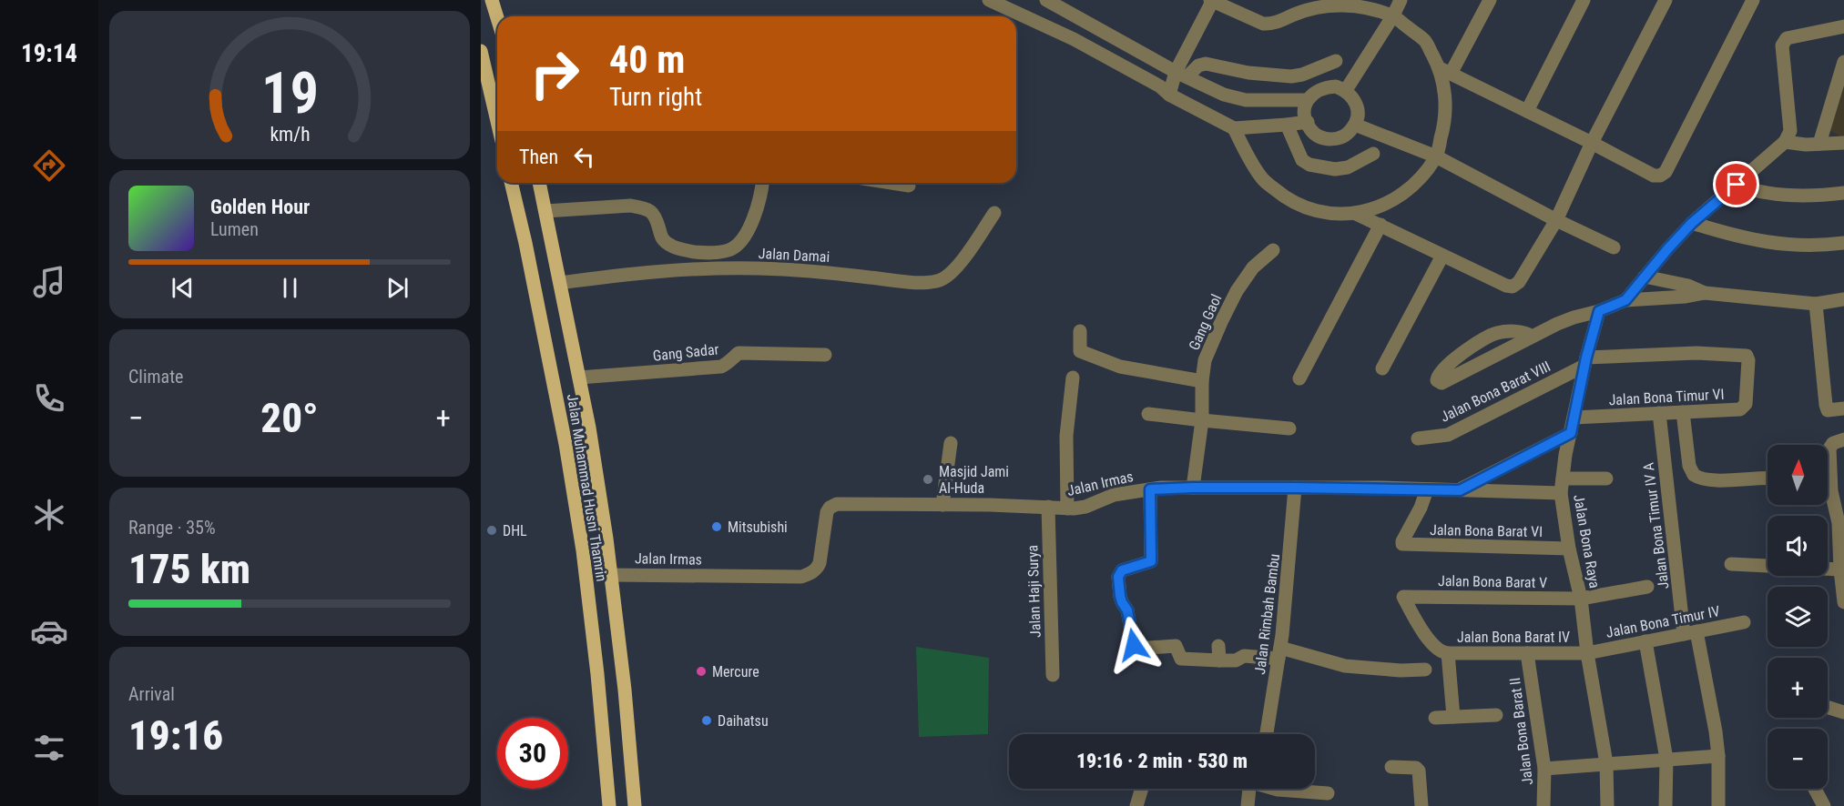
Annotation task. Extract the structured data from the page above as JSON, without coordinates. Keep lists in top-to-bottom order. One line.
{"streets":{"main road":["Jalan Muhammad Husni Thamrin"],"street":["Jalan Damai","Gang Gaol","Gang Sadar","Jalan Bona Barat VIII","Jalan Bona Timur VI","Jalan Irmas","Jalan Bona Timur IV A","Jalan Bona Barat VI","Jalan Bona Raya","Jalan Bona Barat V","Jalan Haji Surya","Jalan Rimbah Bambu","Jalan Bona Timur IV","Jalan Bona Barat IV","Jalan Bona Barat II"]},"crossings":[["Jalan Damai","Jalan Muhammad Husni Thamrin"],["Gang Gaol","Jalan Irmas"],["Gang Sadar","Jalan Muhammad Husni Thamrin"],["Jalan Bona Barat VIII","Jalan Bona Timur VI"],["Jalan Bona Barat VIII","Jalan Bona Raya"],["Jalan Bona Timur VI","Jalan Bona Timur IV A"],["Jalan Bona Timur VI","Jalan Bona Raya"],["Jalan Irmas","Jalan Muhammad Husni Thamrin"],["Jalan Irmas","Jalan Bona Barat VI"],["Jalan Irmas","Jalan Bona Raya"],["Jalan Irmas","Jalan Haji Surya"],["Jalan Irmas","Jalan Rimbah Bambu"],["Jalan Bona Timur IV A","Jalan Bona Timur IV"],["Jalan Bona Barat VI","Jalan Bona Raya"],["Jalan Bona Raya","Jalan Bona Barat V"],["Jalan Bona Raya","Jalan Bona Timur IV"],["Jalan Bona Raya","Jalan Bona Barat IV"],["Jalan Bona Barat V","Jalan Bona Barat IV"],["Jalan Bona Timur IV","Jalan Bona Barat IV"],["Jalan Bona Barat IV","Jalan Bona Barat II"]],"places":["Masjid Jami Al-Huda","Mitsubishi","DHL","Mercure","Daihatsu"],"north":"top","page":{"tabs":"19:14","turn":["40 m","Turn right"],"then":"Then","song":["Golden Hour","Lumen"],"tile":["Climate",["Range · 35%","175 km"],["Arrival","19:16"]],"heat":["−","20°","+"],"map_buttons":["+","−"],"limit":"30","trip":"19:16 · 2 min · 530 m","gauge":["19","km/h"]}}
